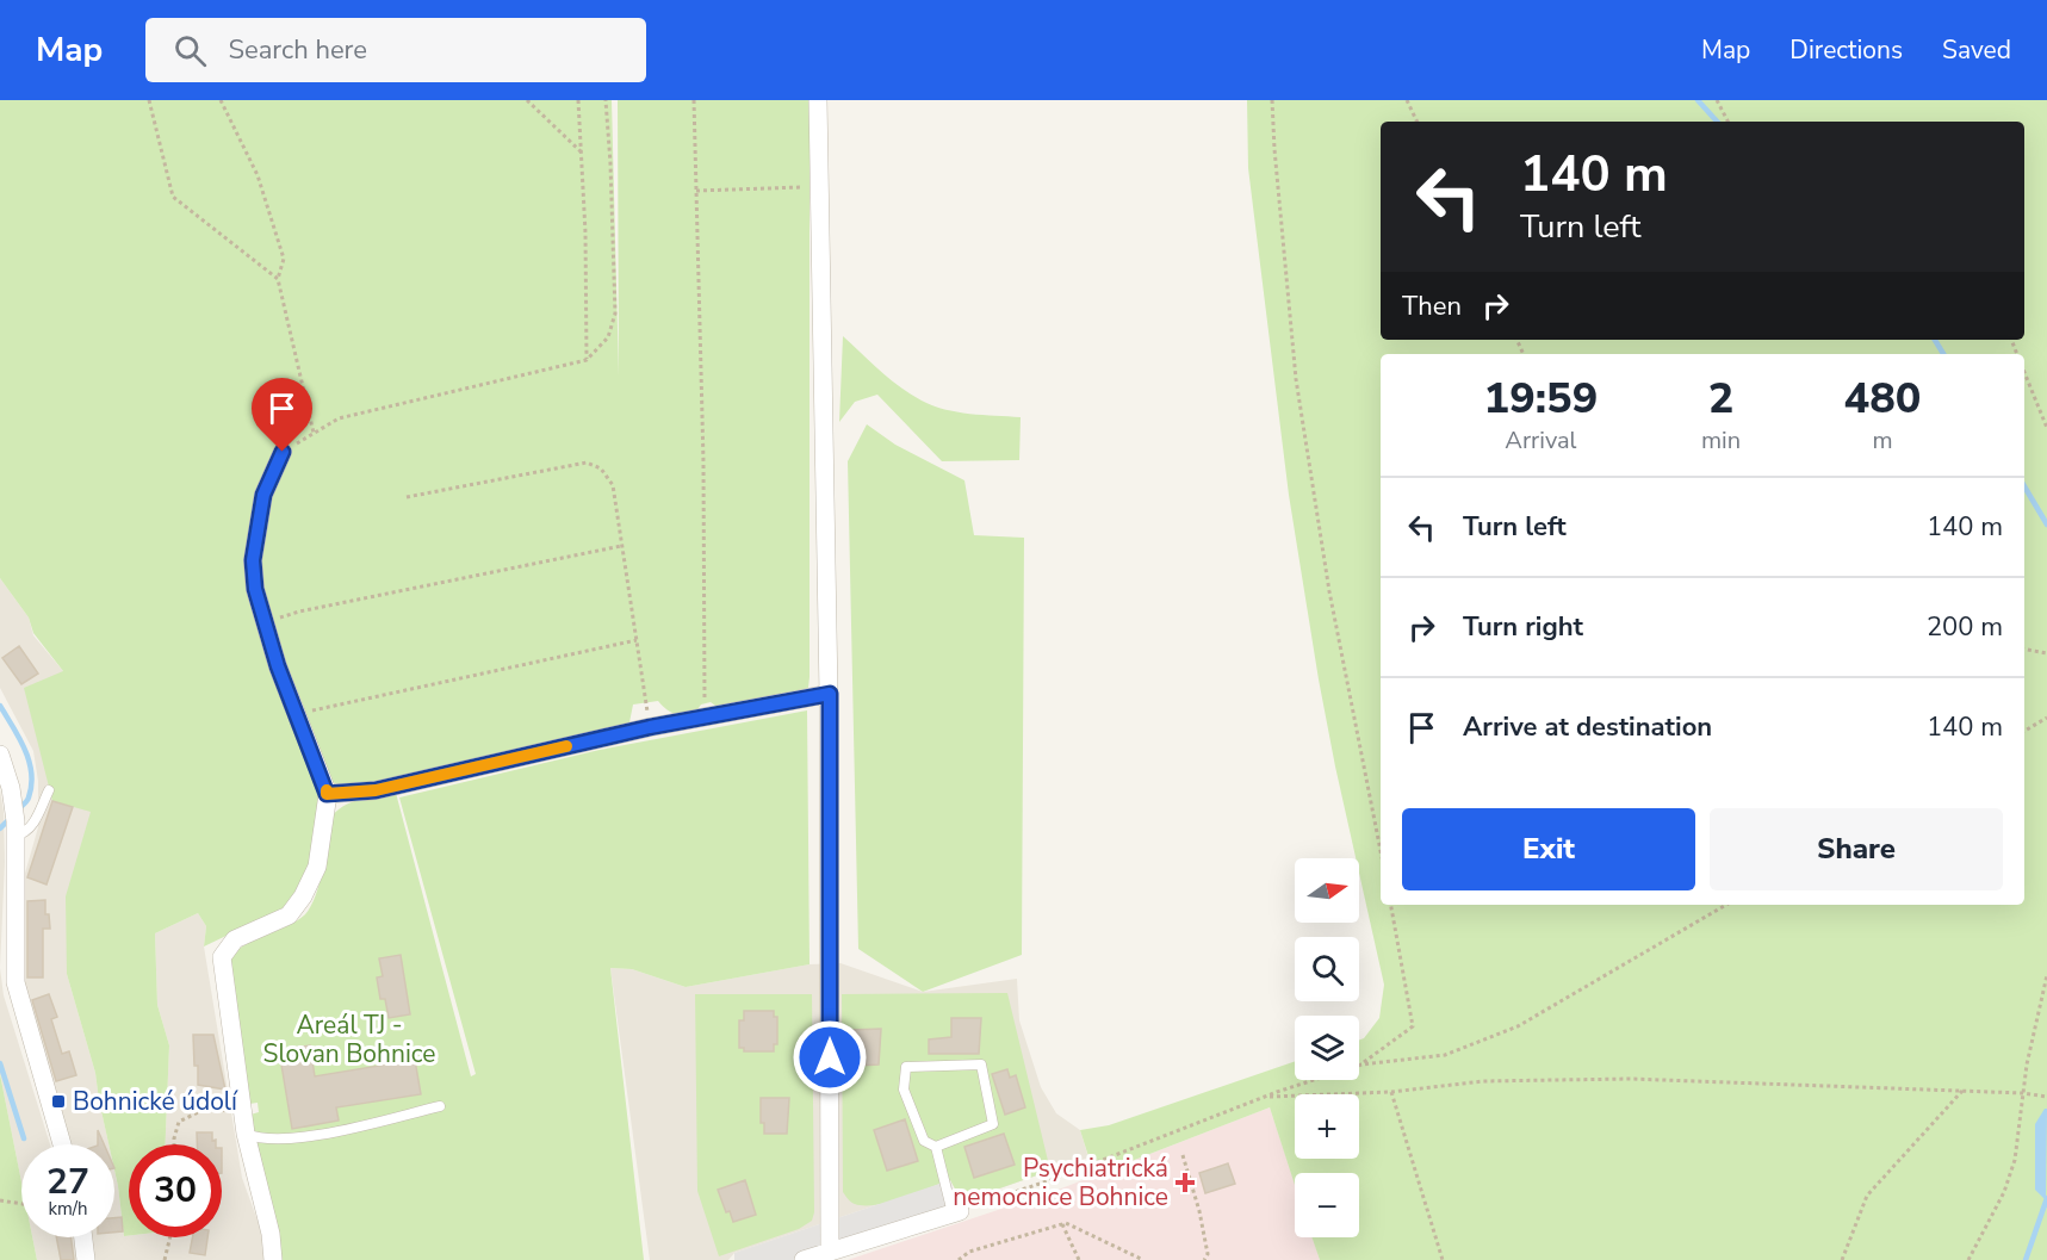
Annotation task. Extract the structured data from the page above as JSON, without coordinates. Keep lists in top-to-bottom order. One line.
{"parks":["Areál TJ - Slovan Bohnice"],"places":{"transit":["Bohnické údolí"],"health":["Psychiatrická nemocnice Bohnice"]},"north":"right","page":{"header":"Map","search":"Search here","nav":["Map","Directions","Saved"],"turn":["140 m","Turn left"],"then":"Then","eta":["19:59","Arrival","2","min","480","m"],"list":[{"name":"Turn left","value":"140 m"},{"name":"Turn right","value":"200 m"},{"name":"Arrive at destination","value":"140 m"}],"buttons":["Exit","Share"],"map_buttons":["+","−"],"speed":"27 km/h","limit":"30"}}
